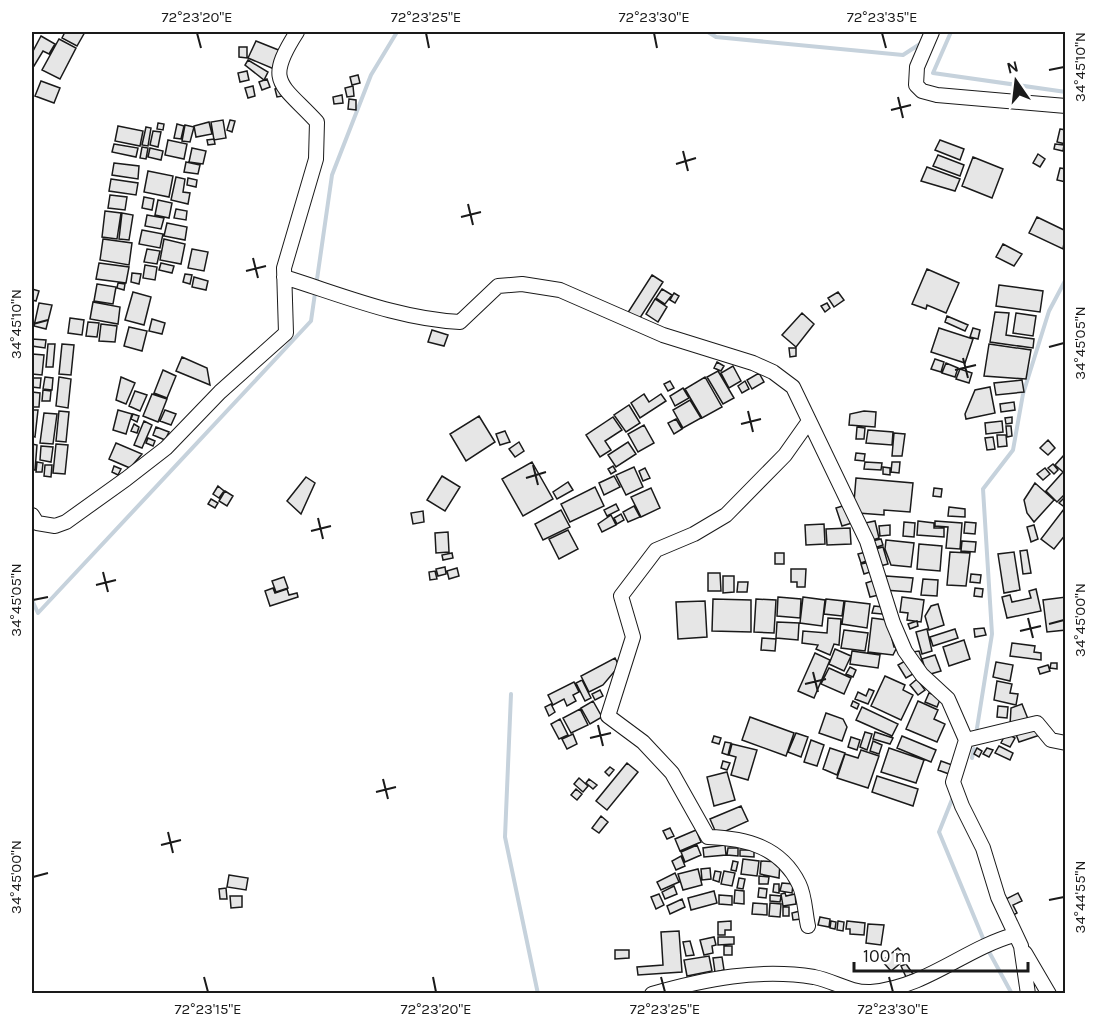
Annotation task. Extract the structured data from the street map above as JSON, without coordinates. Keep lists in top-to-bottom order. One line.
{"scale_bar":"100 m","north":"top","coordinates":["72°23'20\"E","72°23'25\"E","72°23'30\"E","72°23'35\"E","34°45'10\"N","34°45'05\"N","34°45'00\"N","34°44'55\"N","72°23'15\"E"]}
